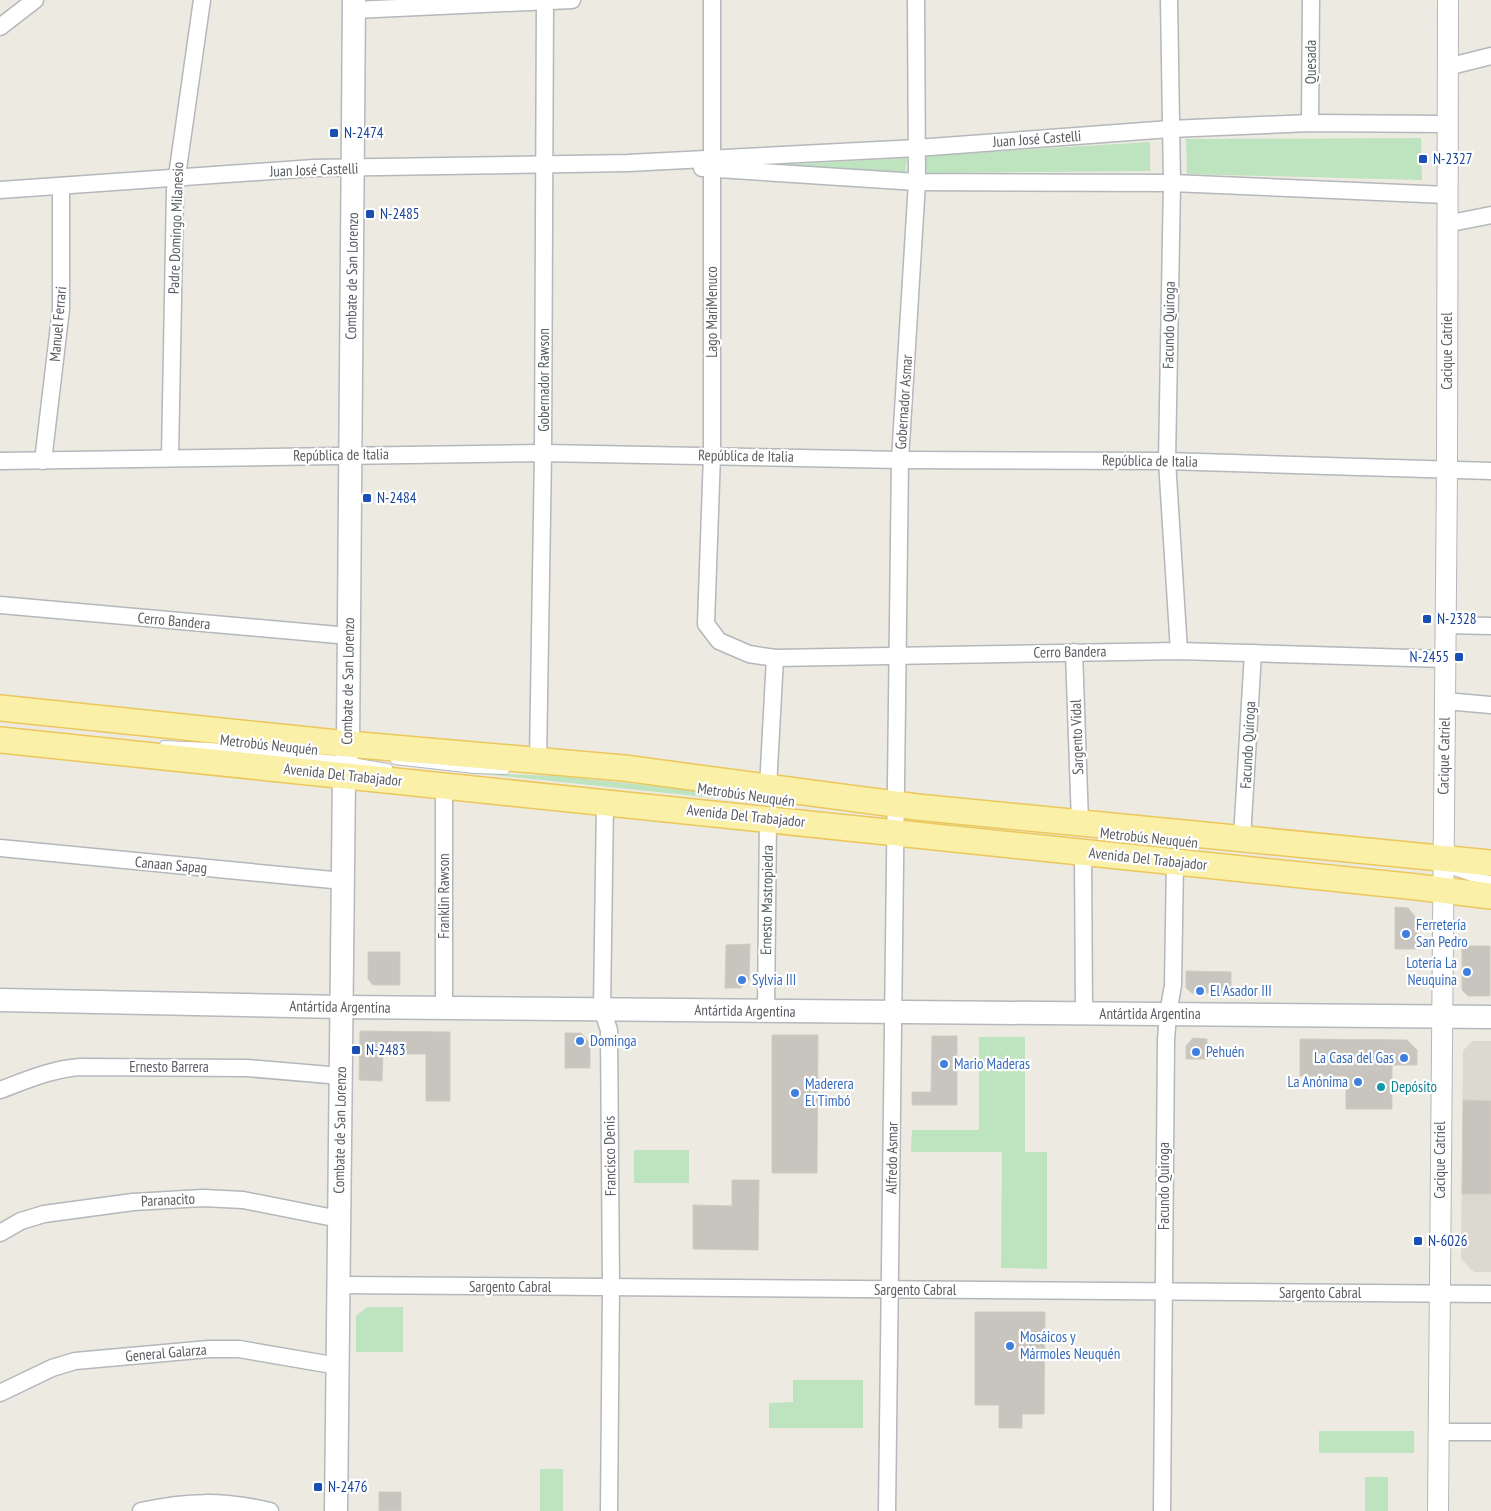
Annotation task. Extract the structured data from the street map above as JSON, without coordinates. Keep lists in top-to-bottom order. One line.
{"streets":{"main road":["Combate de San Lorenzo","Avenida Del Trabajador","Antártida Argentina"],"street":["Quesada","Juan José Castelli","Padre Domingo Milanesio","Lago MariMenuco","Manuel Ferrari","Facundo Quiroga","Cacique Catriel","Gobernador Rawson","Gobernador Asmar","República de Italia","Cerro Bandera","Sargento Vidal","Canaan Sapag","Franklin Rawson","Ernesto Mastropiedra","Ernesto Barrera","Francisco Denis","Alfredo Asmar","Paranacito","Sargento Cabral","General Galarza"],"lane":["Metrobús Neuquén"]},"crossings":[["Quesada","Juan José Castelli"],["Juan José Castelli","Padre Domingo Milanesio"],["Juan José Castelli","Combate de San Lorenzo"],["Juan José Castelli","Lago MariMenuco"],["Juan José Castelli","Manuel Ferrari"],["Juan José Castelli","Facundo Quiroga"],["Juan José Castelli","Cacique Catriel"],["Juan José Castelli","Gobernador Rawson"],["Juan José Castelli","Gobernador Asmar"],["Padre Domingo Milanesio","República de Italia"],["Combate de San Lorenzo","República de Italia"],["Combate de San Lorenzo","Cerro Bandera"],["Combate de San Lorenzo","Metrobús Neuquén"],["Combate de San Lorenzo","Avenida Del Trabajador"],["Combate de San Lorenzo","Canaan Sapag"],["Combate de San Lorenzo","Antártida Argentina"],["Combate de San Lorenzo","Ernesto Barrera"],["Combate de San Lorenzo","Paranacito"],["Combate de San Lorenzo","Sargento Cabral"],["Combate de San Lorenzo","General Galarza"],["Lago MariMenuco","República de Italia"],["Lago MariMenuco","Cerro Bandera"],["Manuel Ferrari","República de Italia"],["Facundo Quiroga","República de Italia"],["Facundo Quiroga","Cerro Bandera"],["Facundo Quiroga","Metrobús Neuquén"],["Facundo Quiroga","Avenida Del Trabajador"],["Facundo Quiroga","Antártida Argentina"],["Facundo Quiroga","Sargento Cabral"],["Cacique Catriel","República de Italia"],["Cacique Catriel","Cerro Bandera"],["Cacique Catriel","Avenida Del Trabajador"],["Cacique Catriel","Antártida Argentina"],["Cacique Catriel","Sargento Cabral"],["Gobernador Rawson","República de Italia"],["Gobernador Rawson","Avenida Del Trabajador"],["Gobernador Asmar","República de Italia"],["Gobernador Asmar","Cerro Bandera"],["Gobernador Asmar","Metrobús Neuquén"],["Gobernador Asmar","Avenida Del Trabajador"],["Gobernador Asmar","Alfredo Asmar"],["Cerro Bandera","Sargento Vidal"],["Sargento Vidal","Avenida Del Trabajador"],["Metrobús Neuquén","Avenida Del Trabajador"],["Metrobús Neuquén","Alfredo Asmar"],["Avenida Del Trabajador","Franklin Rawson"],["Avenida Del Trabajador","Ernesto Mastropiedra"],["Avenida Del Trabajador","Francisco Denis"],["Avenida Del Trabajador","Alfredo Asmar"],["Franklin Rawson","Antártida Argentina"],["Ernesto Mastropiedra","Antártida Argentina"],["Antártida Argentina","Francisco Denis"],["Antártida Argentina","Alfredo Asmar"],["Francisco Denis","Sargento Cabral"],["Alfredo Asmar","Sargento Cabral"]],"places":{"transit":["N-2474","N-2327","N-2485","N-2484","N-2328","N-2455","N-2483","N-6026","N-2476"],"other":["Ferretería San Pedro","Lotería La Neuquina","Sylvia III","El Asador III","Dominga","Pehuén","La Casa del Gas","Mario Maderas","La Anónima","Depósito","Maderera El Timbó","Mosáicos y Mármoles Neuquén"]}}
